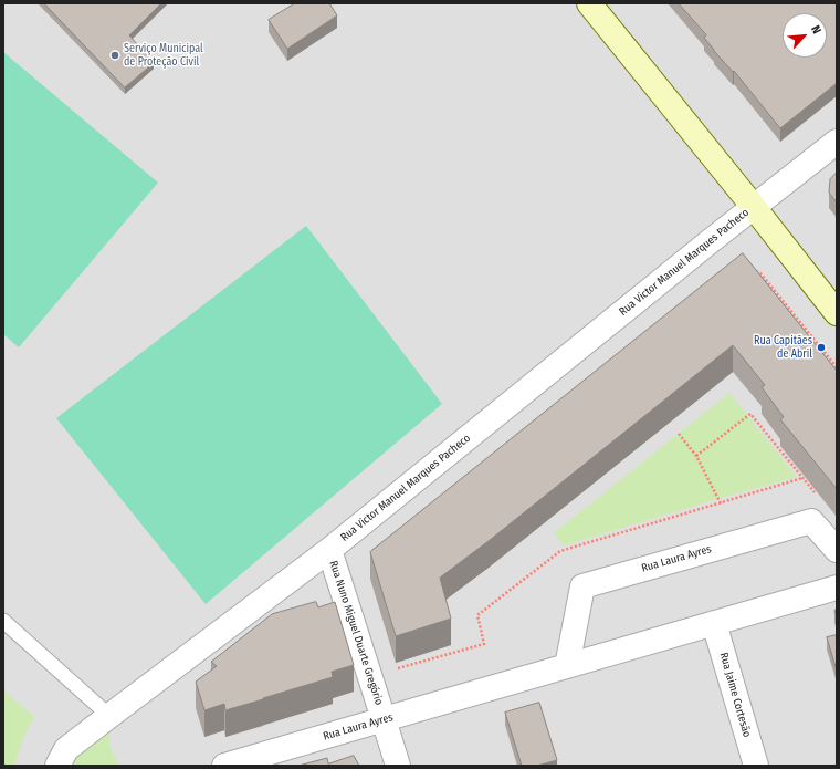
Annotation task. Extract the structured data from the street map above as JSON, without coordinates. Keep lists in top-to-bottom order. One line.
{"streets":{"street":["Rua Victor Manuel Marques Pacheco","Rua Laura Ayres","Rua Nuno Miguel Duarte Gregório","Rua Jaime Cortesão"]},"crossings":[["Rua Victor Manuel Marques Pacheco","Rua Nuno Miguel Duarte Gregório"],["Rua Laura Ayres","Rua Nuno Miguel Duarte Gregório"],["Rua Laura Ayres","Rua Jaime Cortesão"]],"places":["Serviço Municipal de Proteção Civil","Rua Capitães de Abril"],"north":"top right"}
